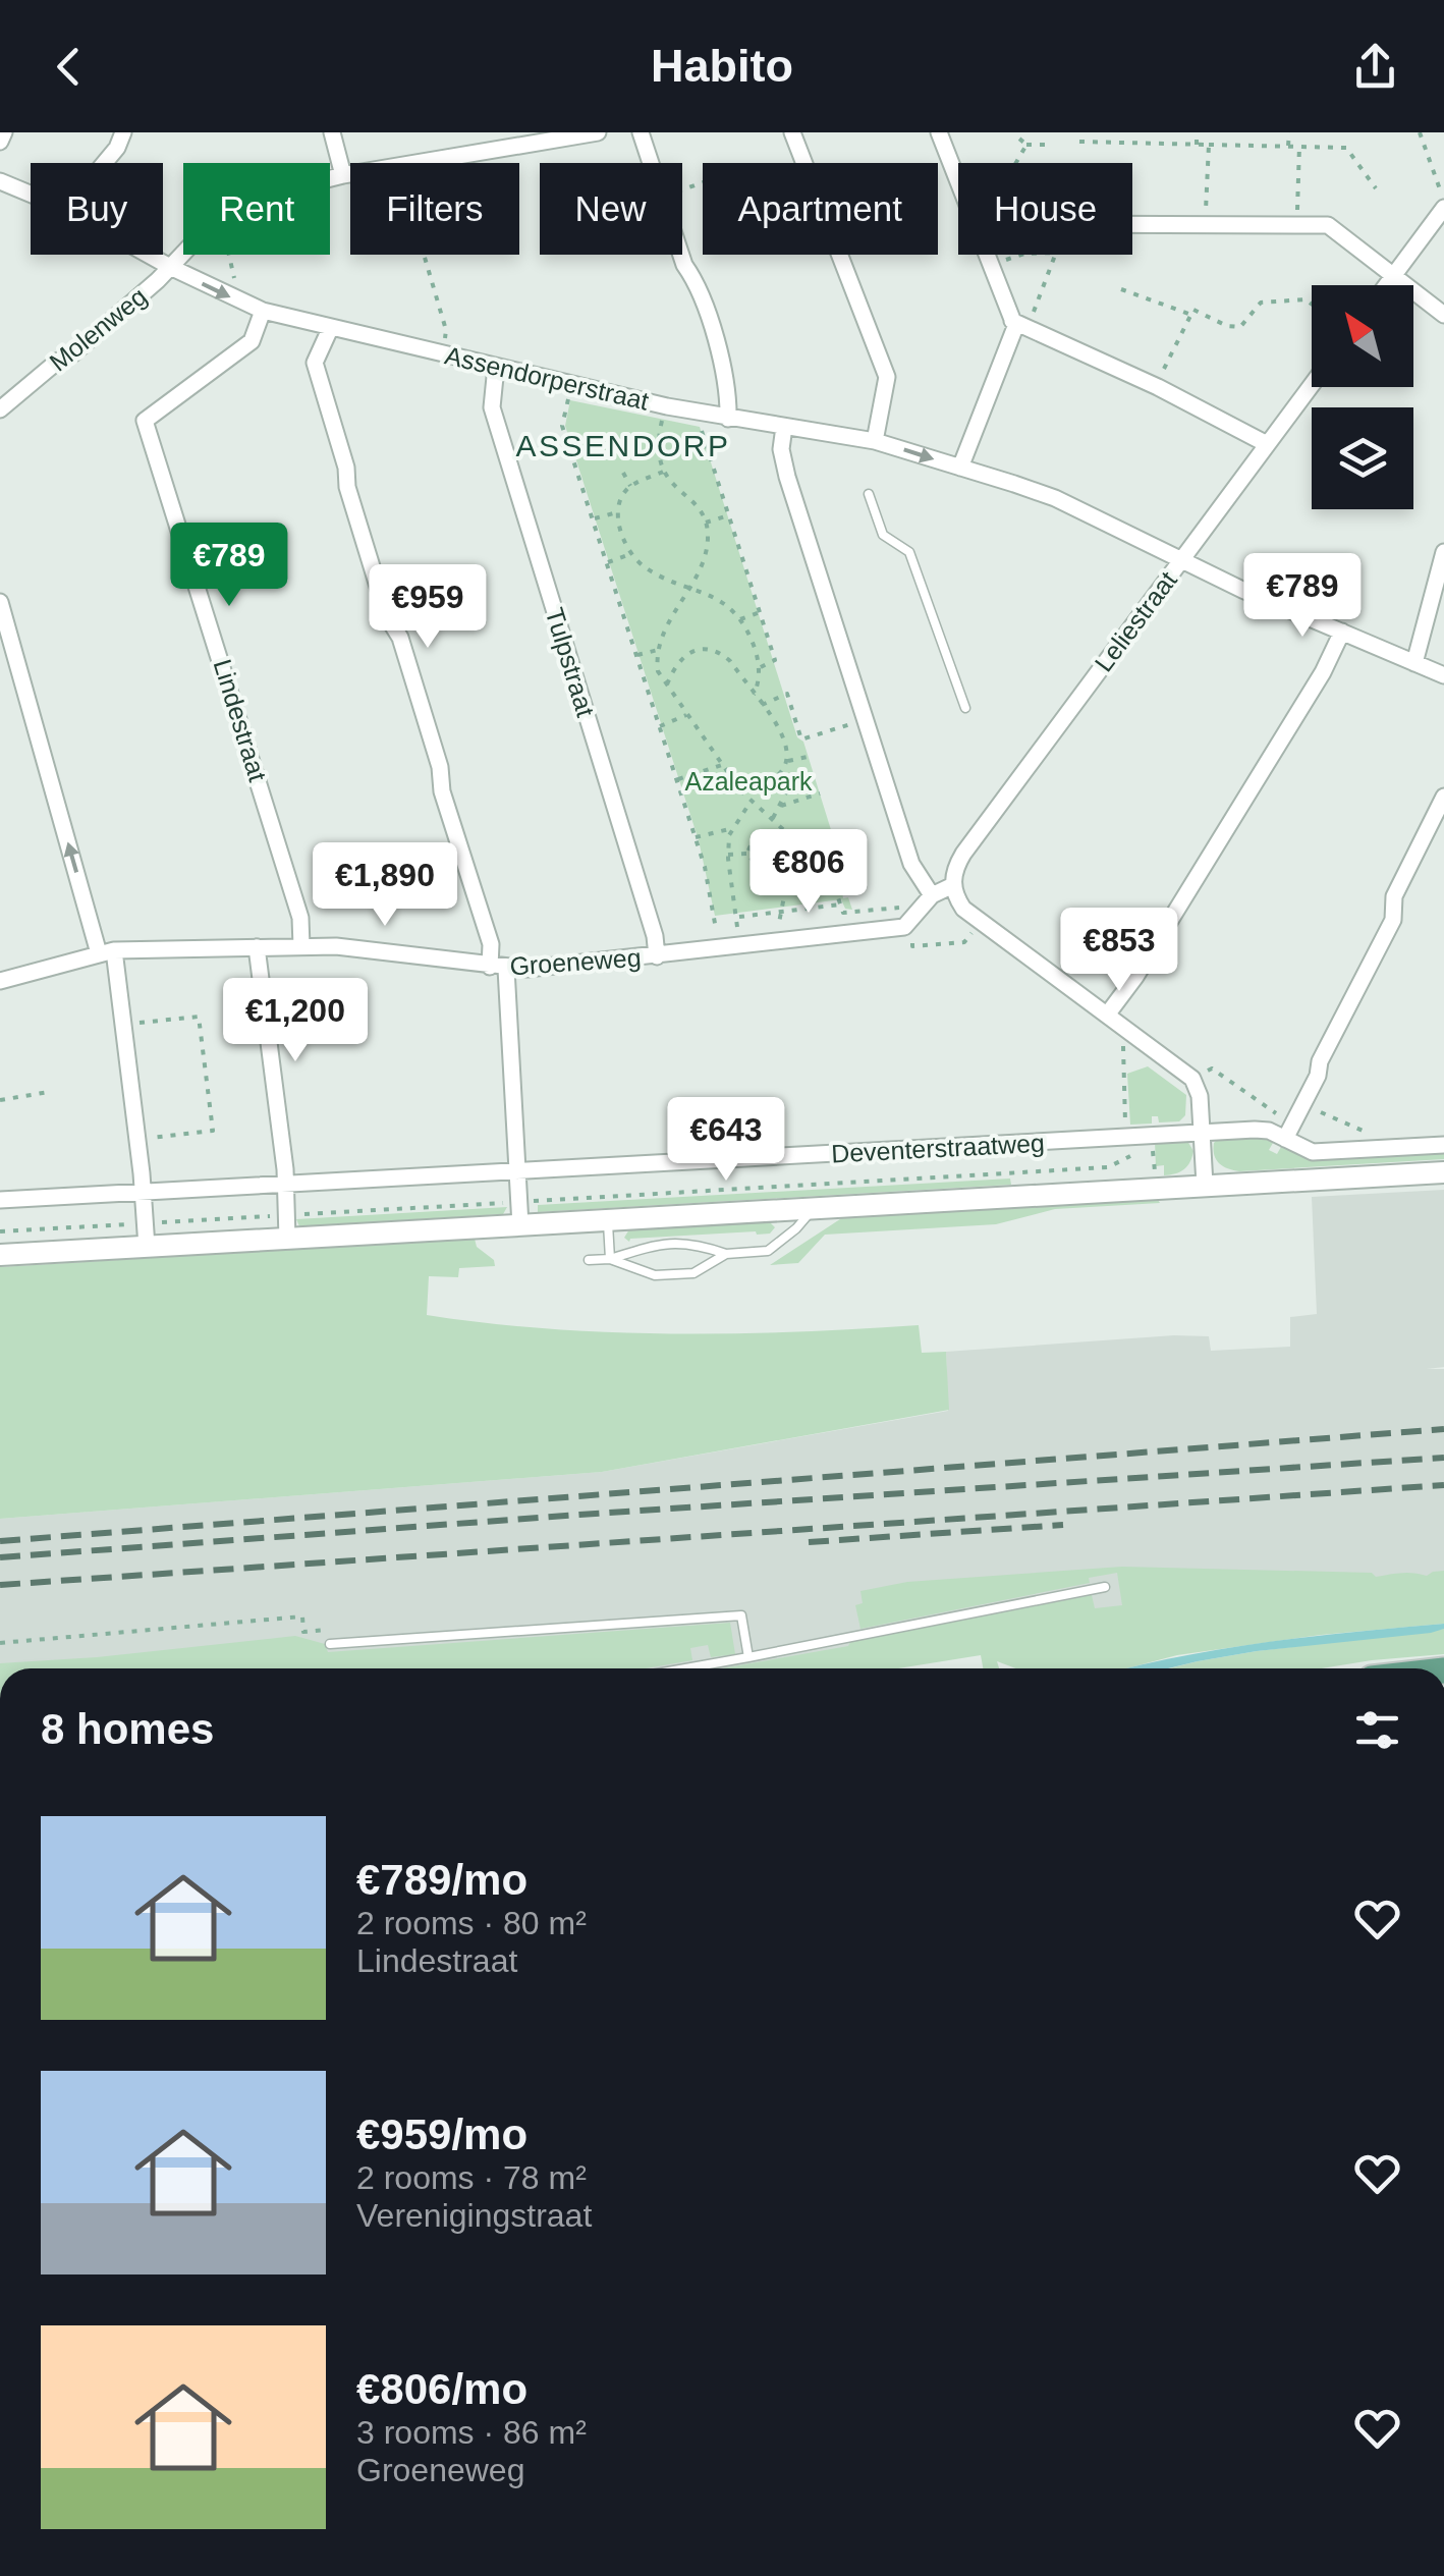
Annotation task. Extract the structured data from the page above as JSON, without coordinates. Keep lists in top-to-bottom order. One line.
{"streets":{"street":["Molenweg","Assendorperstraat","Leliestraat","Tulpstraat","Lindestraat","Groeneweg","Deventerstraatweg"]},"crossings":[["Molenweg","Assendorperstraat"],["Assendorperstraat","Leliestraat"],["Assendorperstraat","Tulpstraat"],["Assendorperstraat","Lindestraat"],["Tulpstraat","Groeneweg"],["Lindestraat","Groeneweg"]],"districts":["ASSENDORP"],"parks":["Azaleapark"],"north":"top left","page":{"header":"Habito","chip":["Buy","Rent","Filters","New","Apartment","House"],"price":["€789","€789","€959","€806","€1,890","€853","€1,200","€643"],"heading":"8 homes","list":[{"name":"€789/mo","note":"2 rooms · 80 m² · Lindestraat"},{"name":"€959/mo","note":"2 rooms · 78 m² · Verenigingstraat"},{"name":"€806/mo","note":"3 rooms · 86 m² · Groeneweg"}]}}
